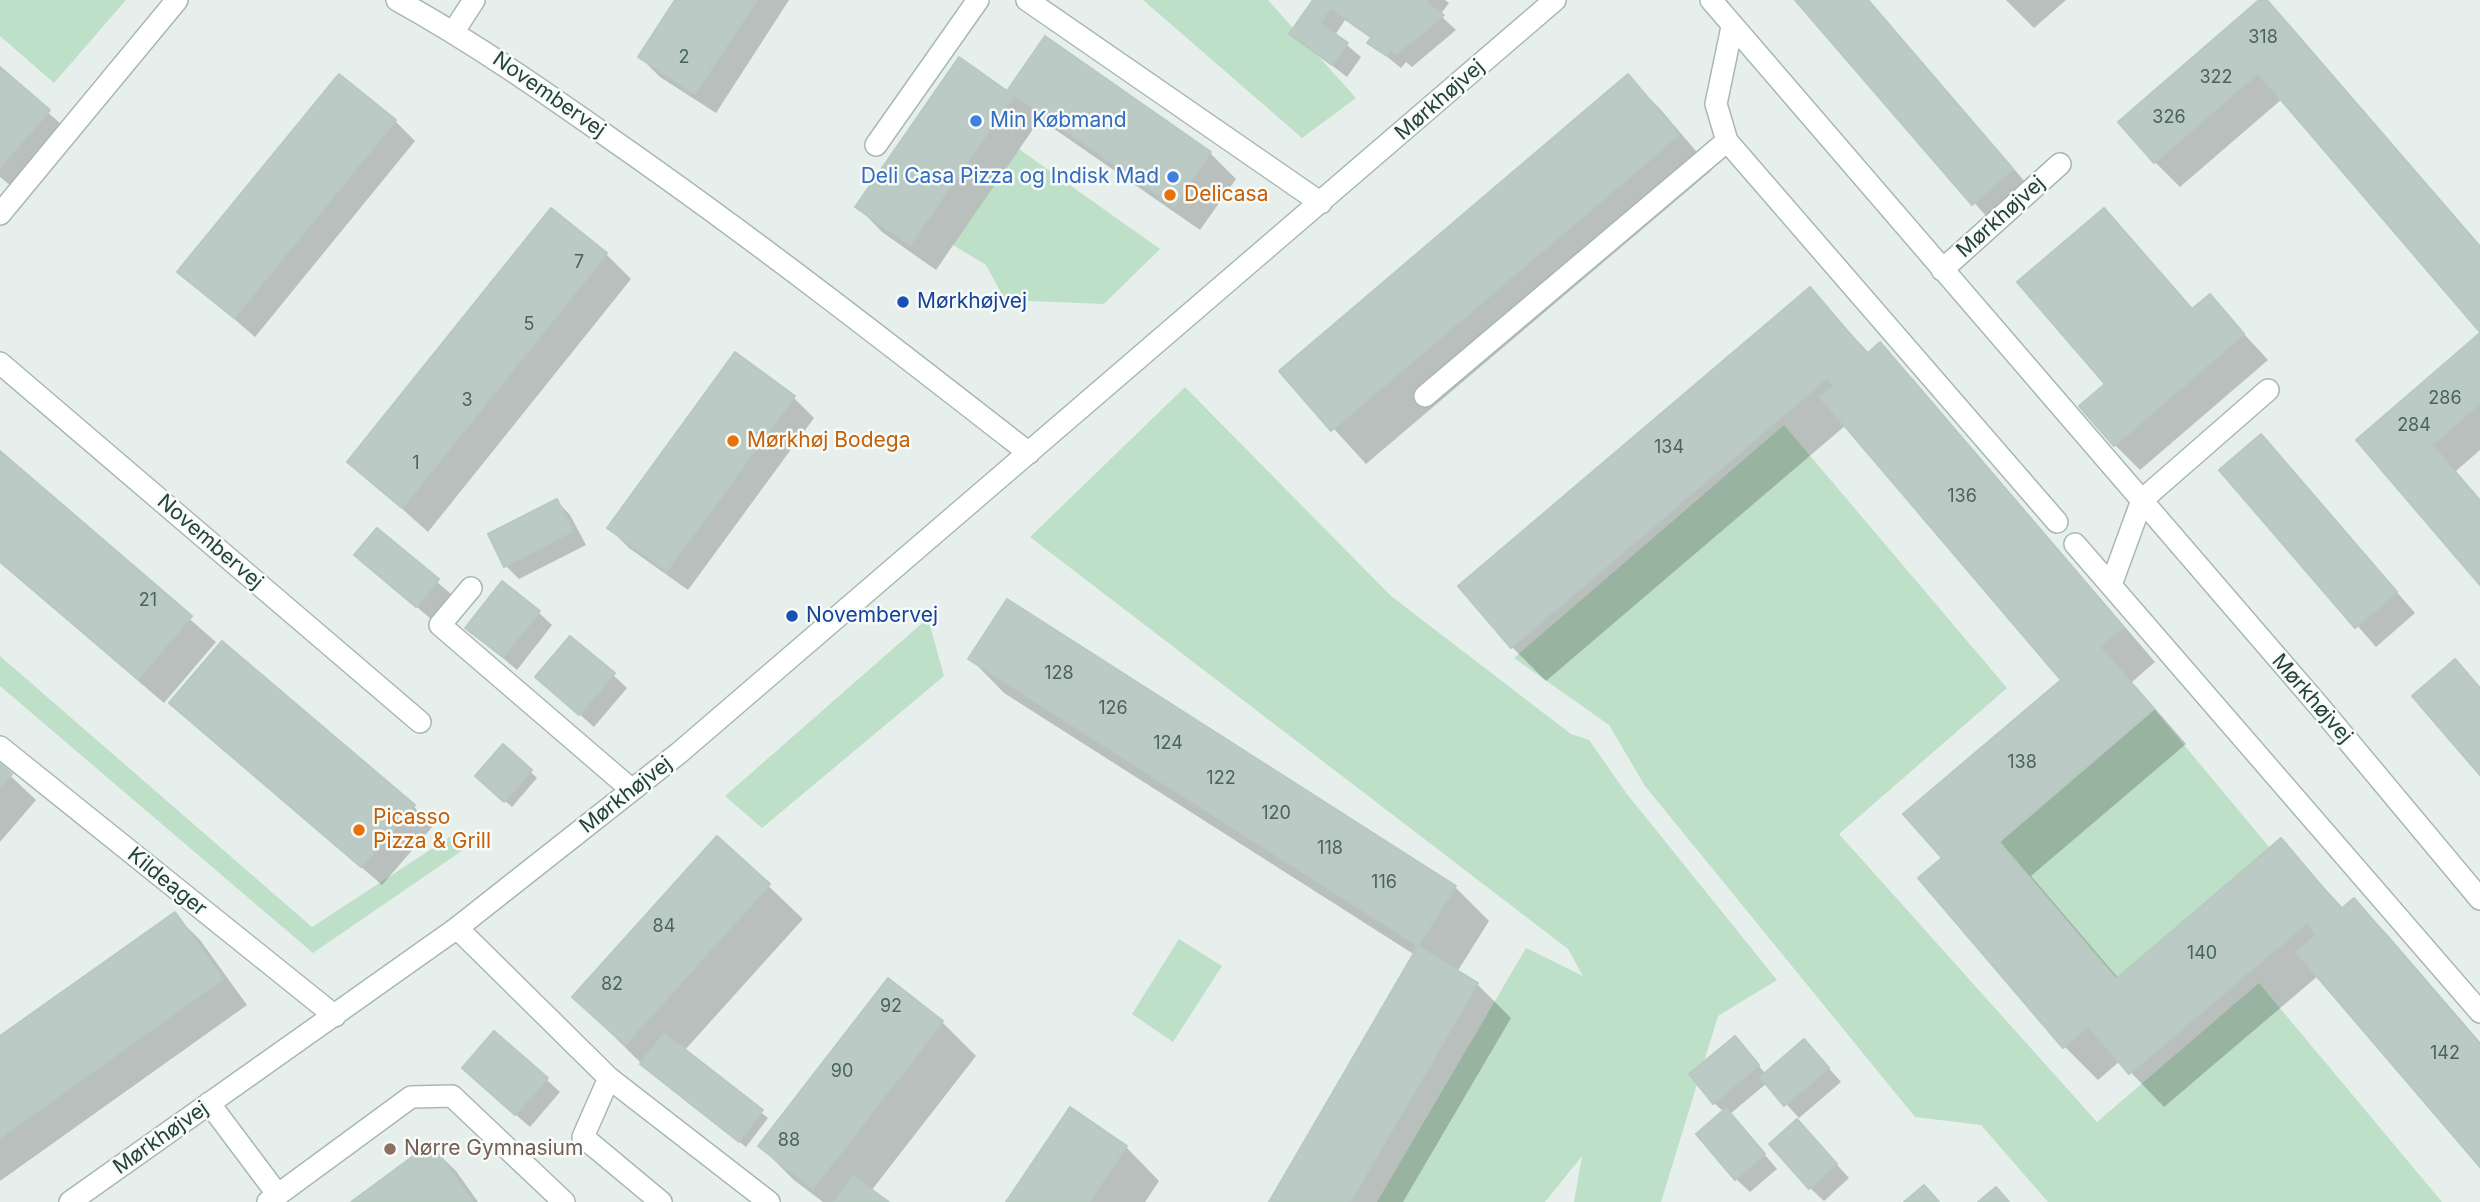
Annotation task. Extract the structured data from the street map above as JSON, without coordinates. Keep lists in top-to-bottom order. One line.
{"streets":{"street":["Novembervej","Mørkhøjvej","Kildeager"]},"crossings":[["Novembervej","Mørkhøjvej"],["Mørkhøjvej","Kildeager"]],"places":["Min Købmand","Deli Casa Pizza og Indisk Mad","Delicasa","Mørkhøjvej","Mørkhøj Bodega","Novembervej","Picasso Pizza & Grill","Nørre Gymnasium"],"house_numbers":["318","2","322","326","7","5","286","3","284","134","1","136","21","128","126","124","138","122","120","118","116","84","140","82","92","142","90","88"]}
